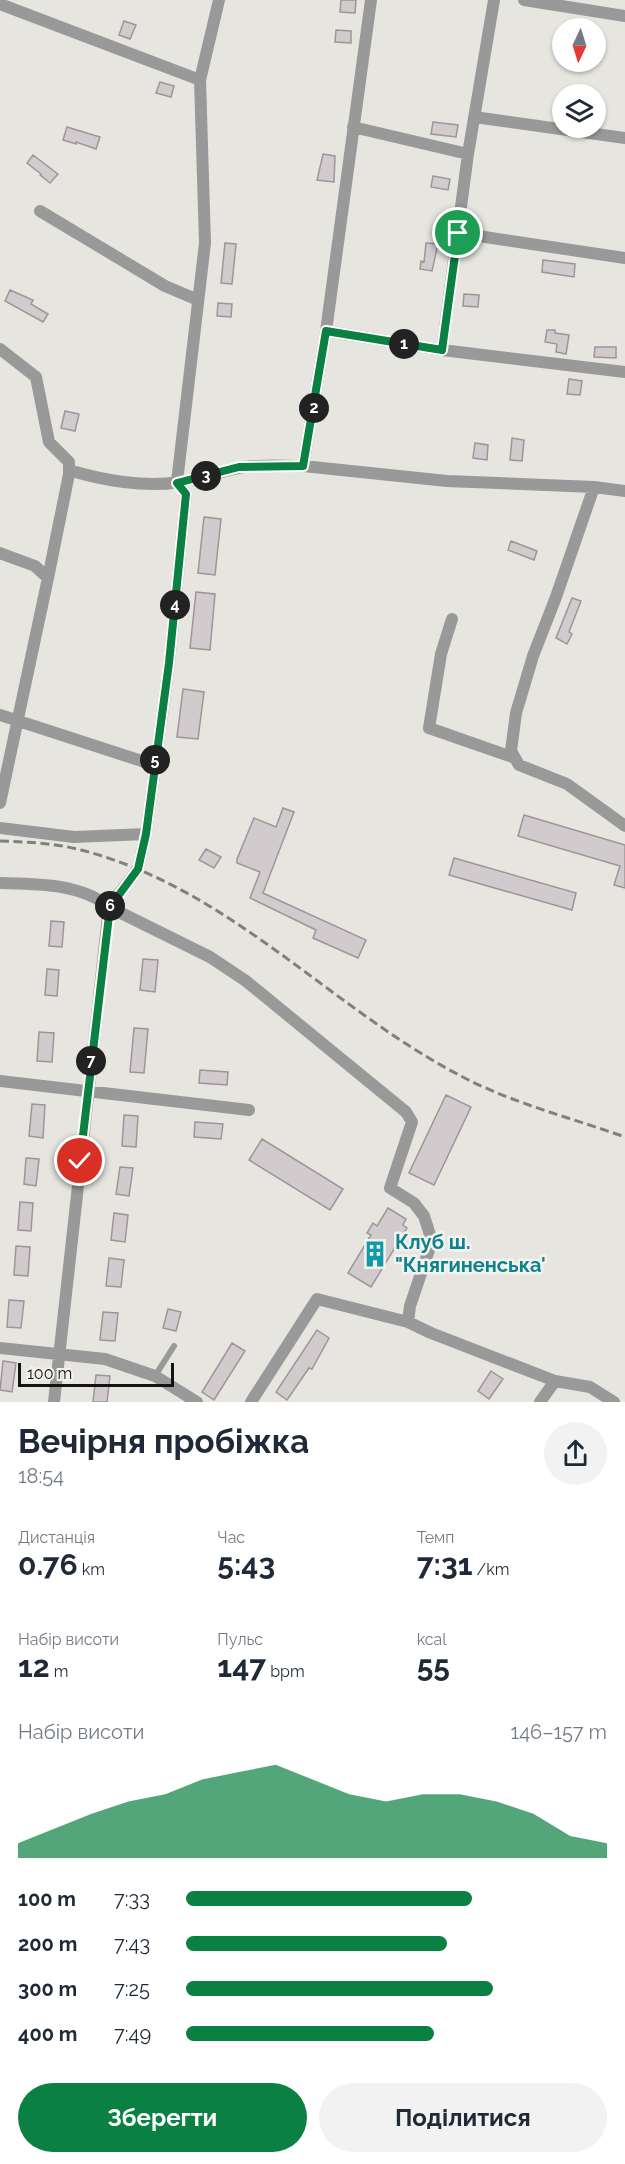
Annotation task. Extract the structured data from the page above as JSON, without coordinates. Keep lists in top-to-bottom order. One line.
{"places":{"building":["Клуб ш. \"Княгиненська'"]},"scale_bar":"100 m","north":"bottom","page":{"pins":["1","2","3","4","5","6","7"],"scale":"100 m","heading":["Вечірня пробіжка","18:54"],"stats":[["Дистанція","0.76 km"],["Час","5:43"],["Темп","7:31 /km"],["Набір висоти","12 m"],["Пульс","147 bpm"],["kcal","55"]],"chart":["Набір висоти","146–157 m"],"list":[{"name":"100 m","note":"7:33"},{"name":"200 m","note":"7:43"},{"name":"300 m","note":"7:25"},{"name":"400 m","note":"7:49"}],"buttons":["Зберегти","Поділитися"]}}
